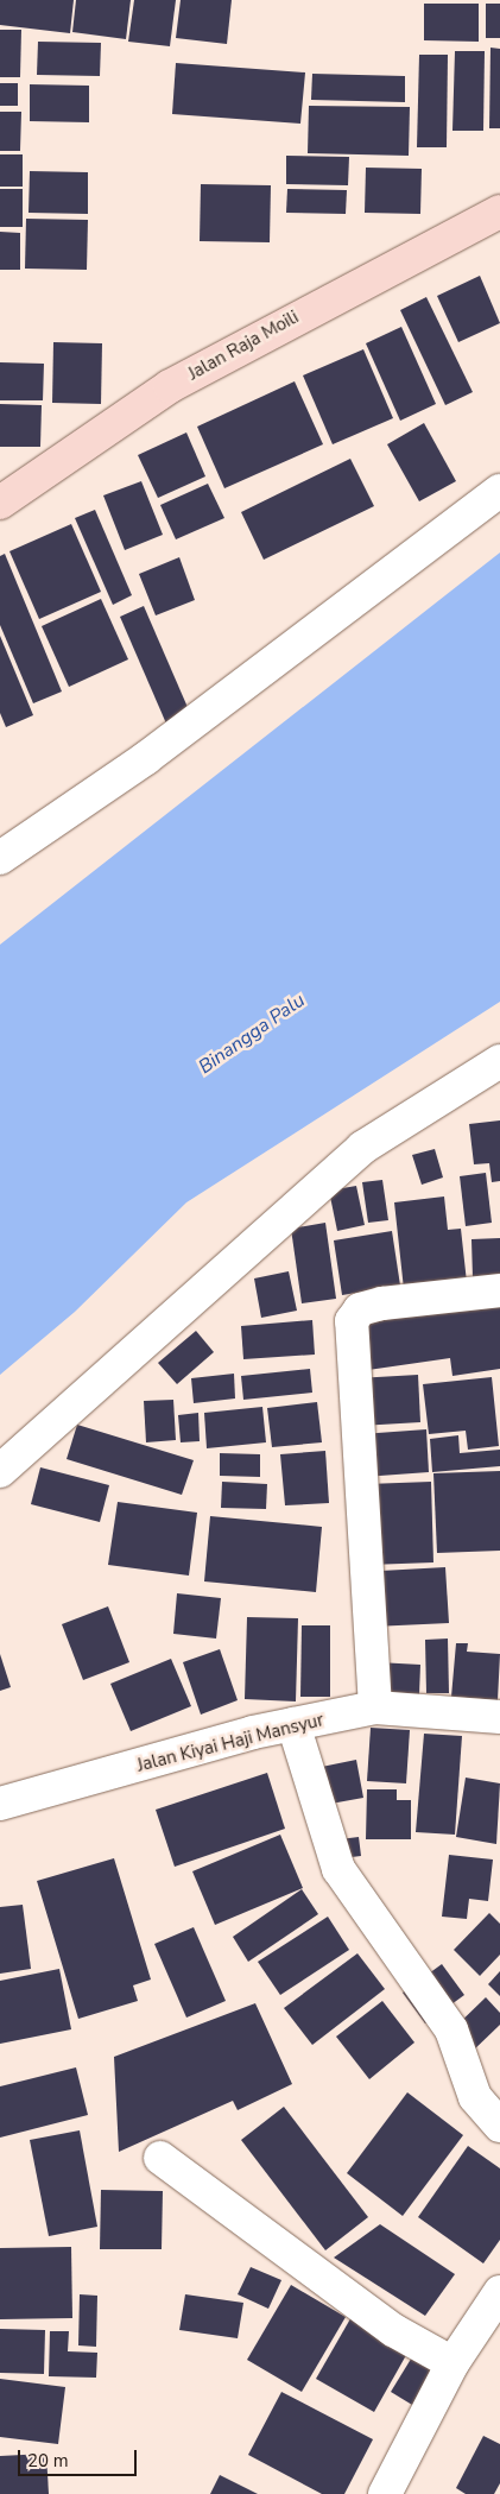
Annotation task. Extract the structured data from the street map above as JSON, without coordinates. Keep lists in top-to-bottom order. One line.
{"streets":{"street":["Jalan Raja Moili","Jalan Kiyai Haji Mansyur"]},"water":["Binangga Palu"],"scale_bar":"20 m"}
